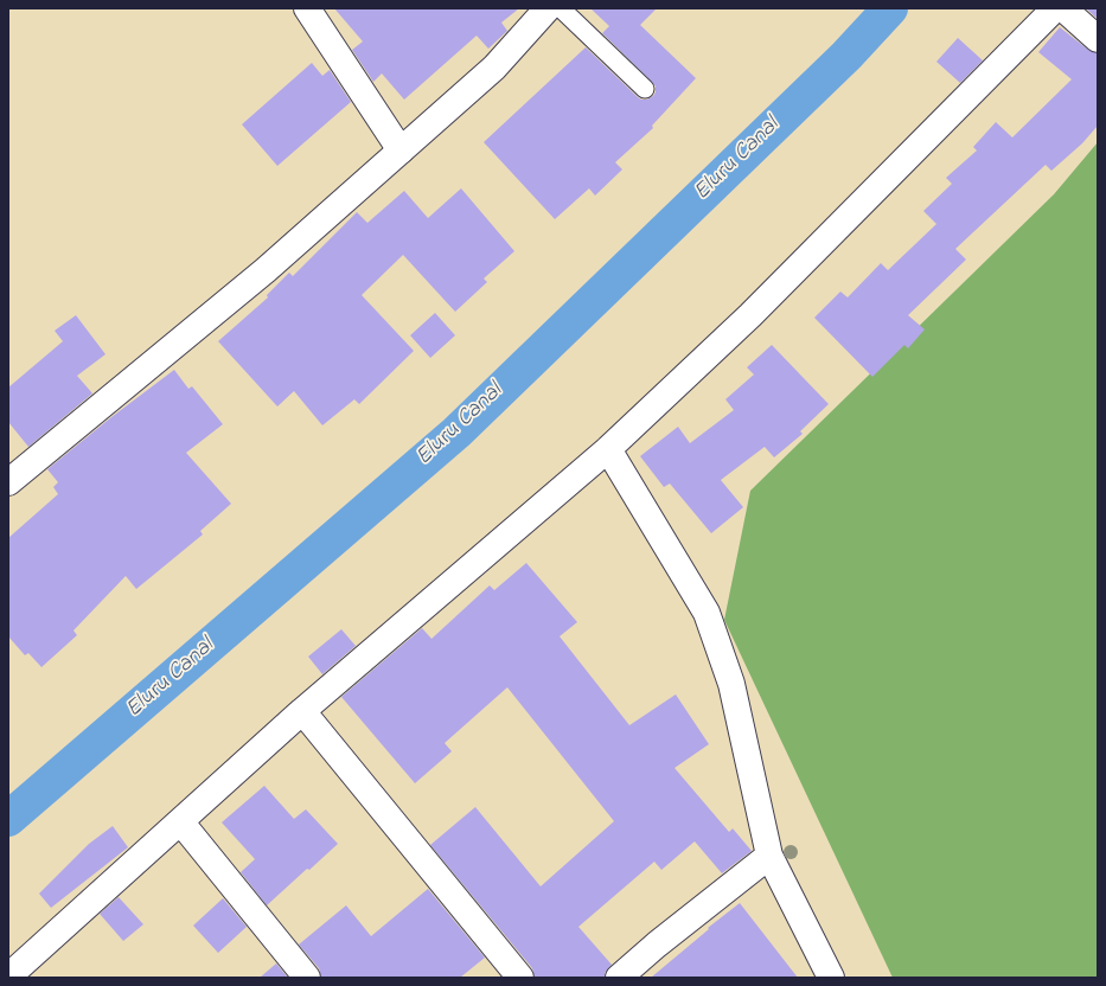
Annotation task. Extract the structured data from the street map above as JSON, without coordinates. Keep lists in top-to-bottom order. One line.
{"water":["Eluru Canal"]}
